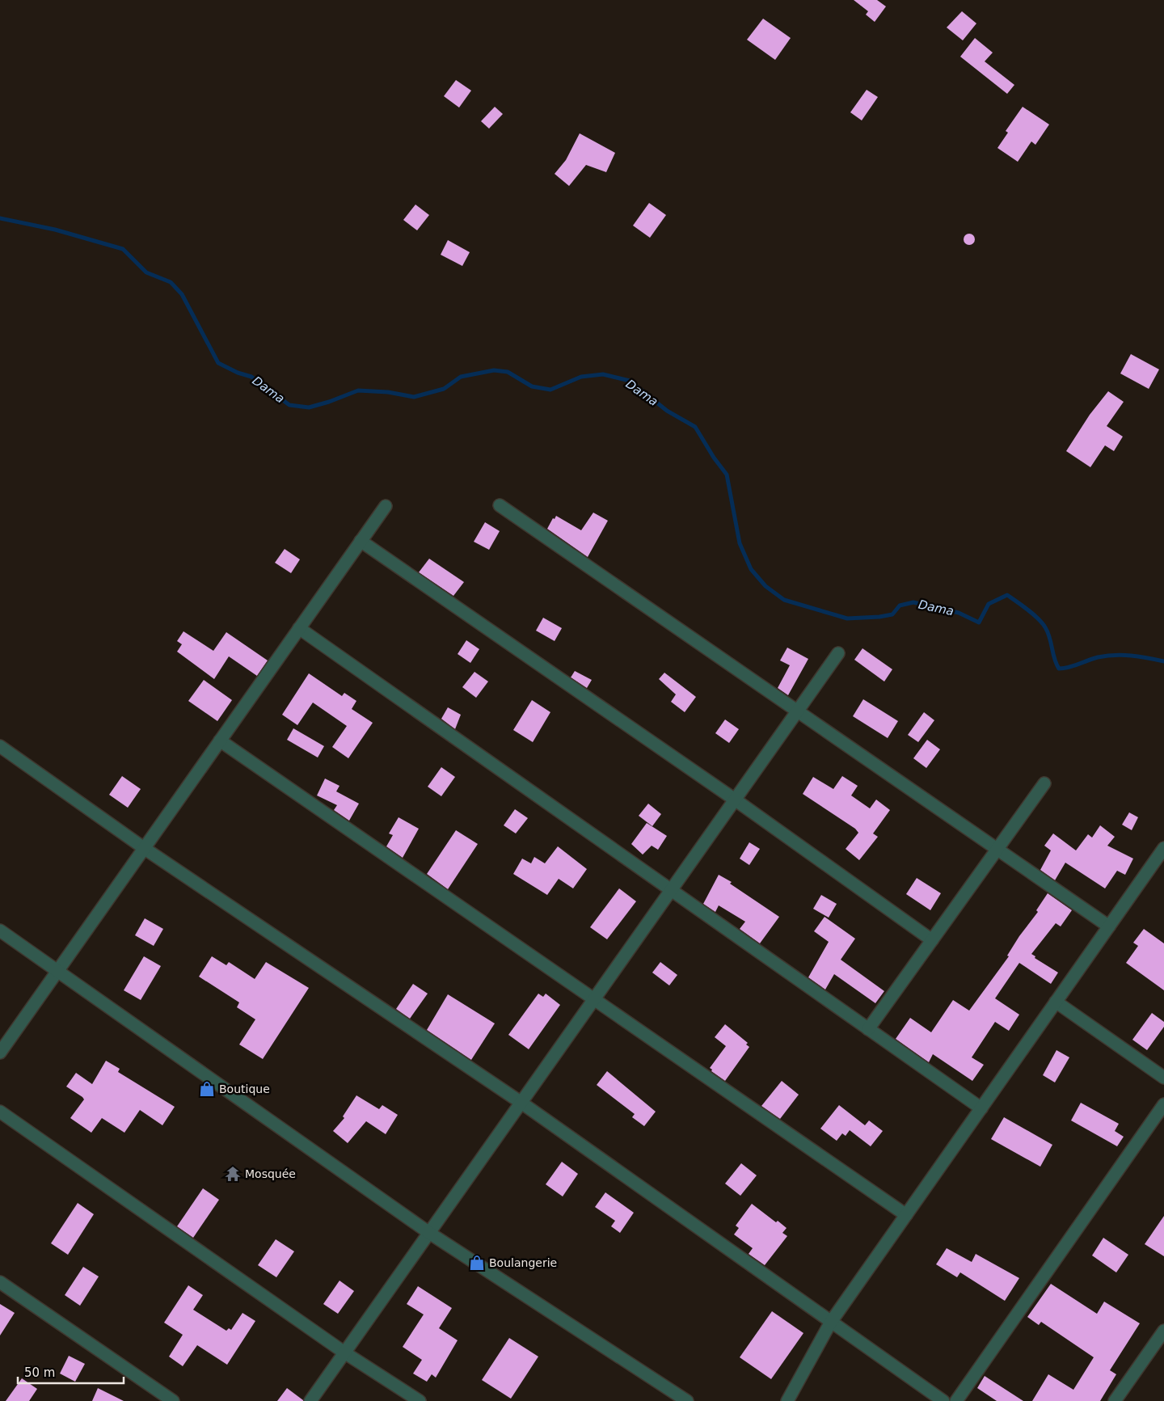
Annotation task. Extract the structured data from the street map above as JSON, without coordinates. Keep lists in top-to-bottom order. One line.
{"water":["Dama"],"places":{"shop":["Boutique","Boulangerie"],"temple":["Mosquée"]},"scale_bar":"50 m"}
